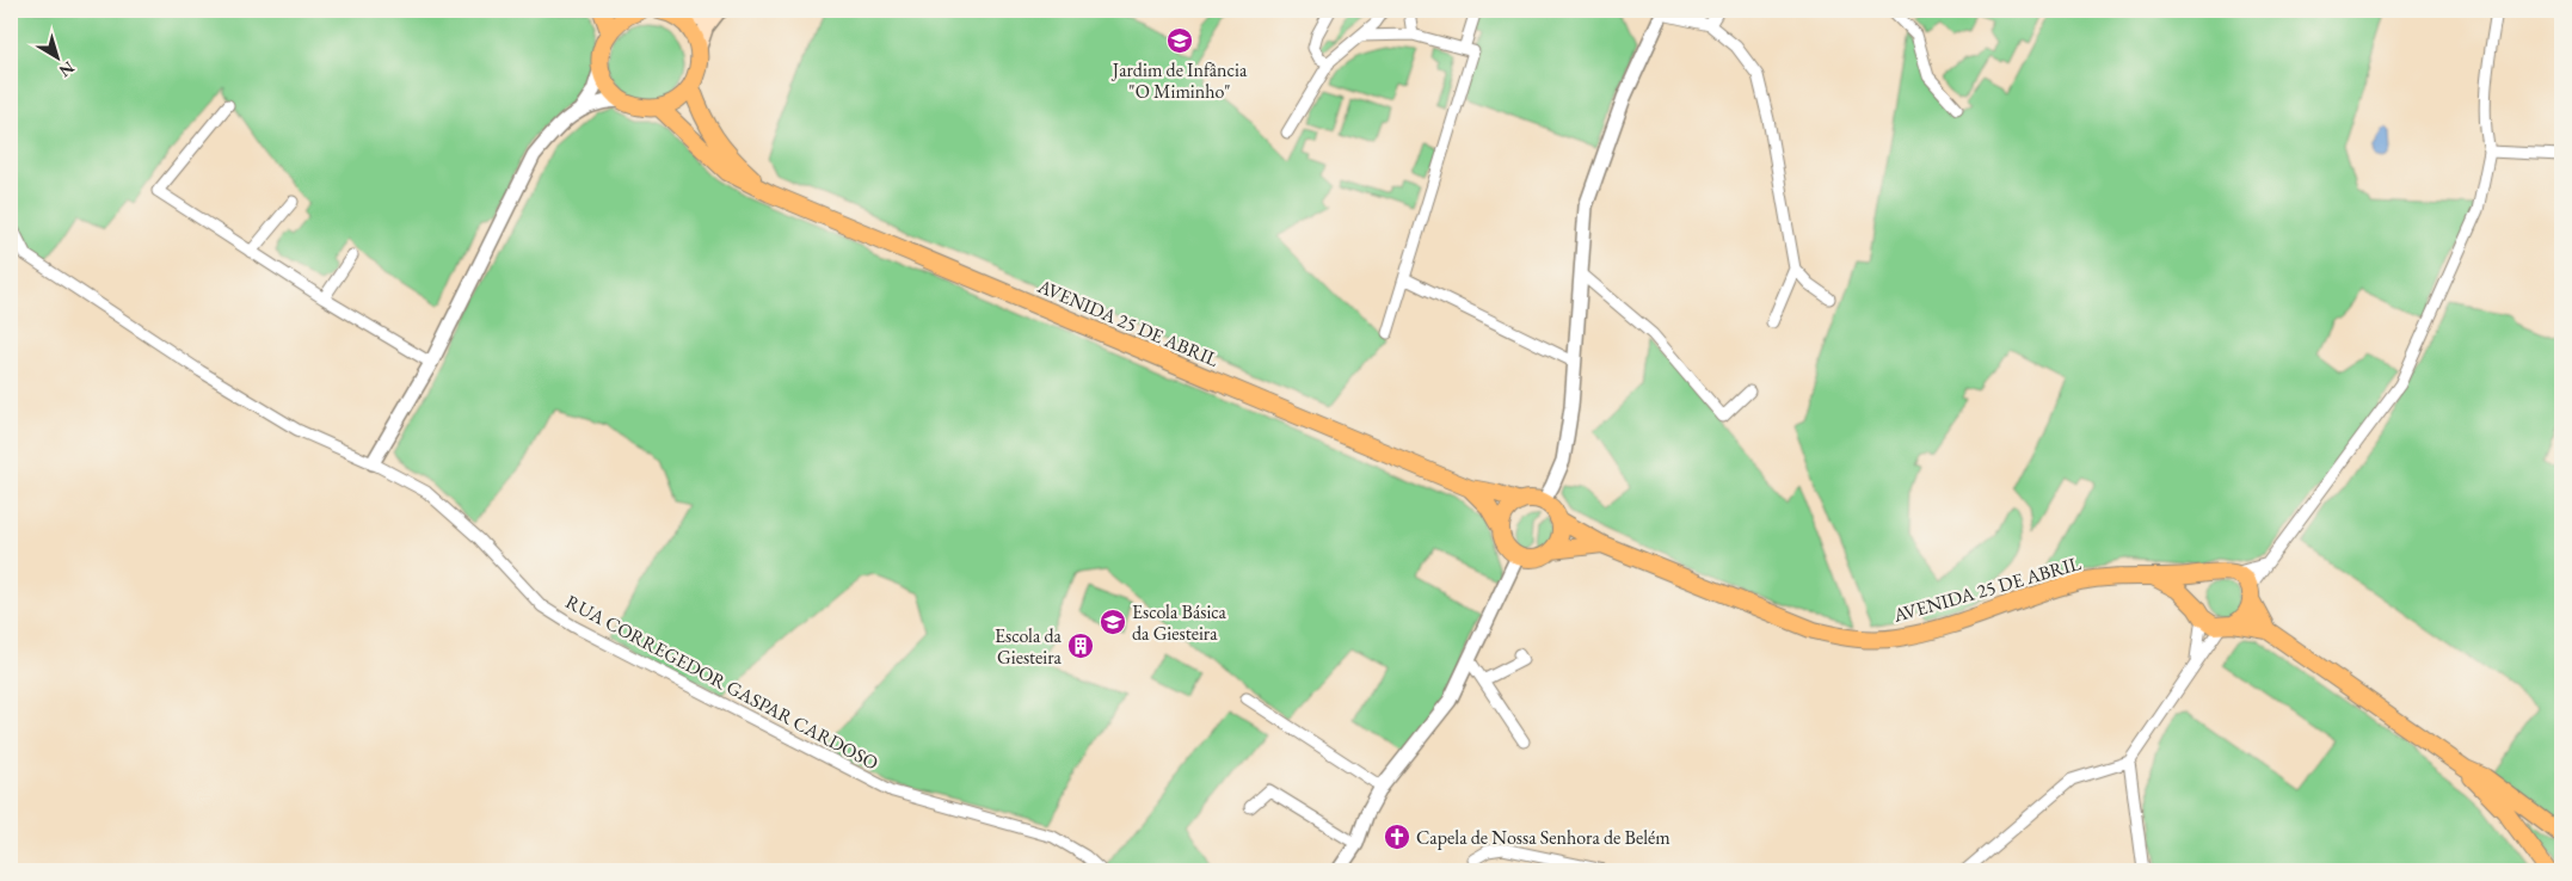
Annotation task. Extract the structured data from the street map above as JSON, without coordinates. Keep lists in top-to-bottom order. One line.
{"streets":{"main road":["AVENIDA 25 DE ABRIL"],"street":["RUA CORREGEDOR GASPAR CARDOSO"]},"places":{"school or university":["Jardim de Infância \"O Miminho\"","Escola Básica da Giesteira"],"building":["Escola da Giesteira"],"church":["Capela de Nossa Senhora de Belém"]},"north":"bottom right"}
